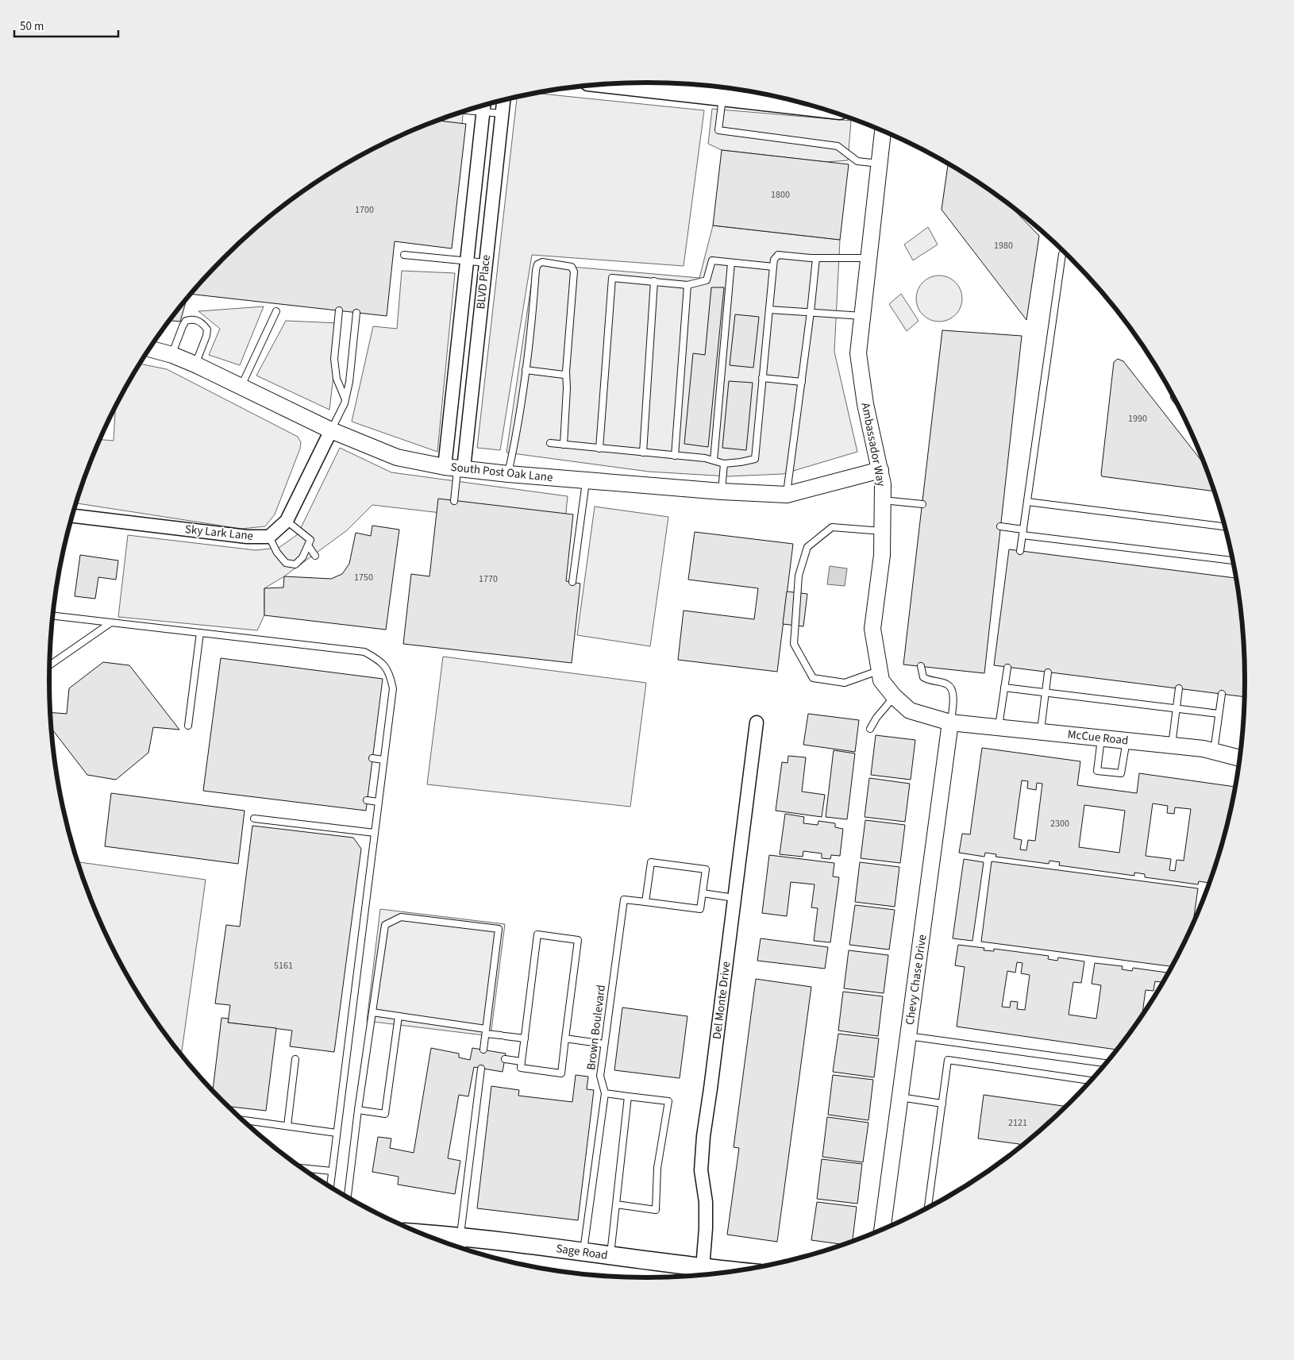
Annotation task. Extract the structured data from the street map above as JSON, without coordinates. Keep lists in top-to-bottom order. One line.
{"streets":{"main road":["Sage Road"],"street":["BLVD Place","Ambassador Way","South Post Oak Lane","Sky Lark Lane","McCue Road","Chevy Chase Drive","Del Monte Drive"],"lane":["Brown Boulevard"]},"crossings":[["BLVD Place","South Post Oak Lane"],["Ambassador Way","South Post Oak Lane"],["Ambassador Way","McCue Road"],["Ambassador Way","Chevy Chase Drive"],["South Post Oak Lane","Sky Lark Lane"],["McCue Road","Chevy Chase Drive"],["Del Monte Drive","Sage Road"],["Brown Boulevard","Sage Road"]],"house_numbers":["1800","1700","1980","1990","1750","1770","2300","5161","2121"],"scale_bar":"50 m"}
